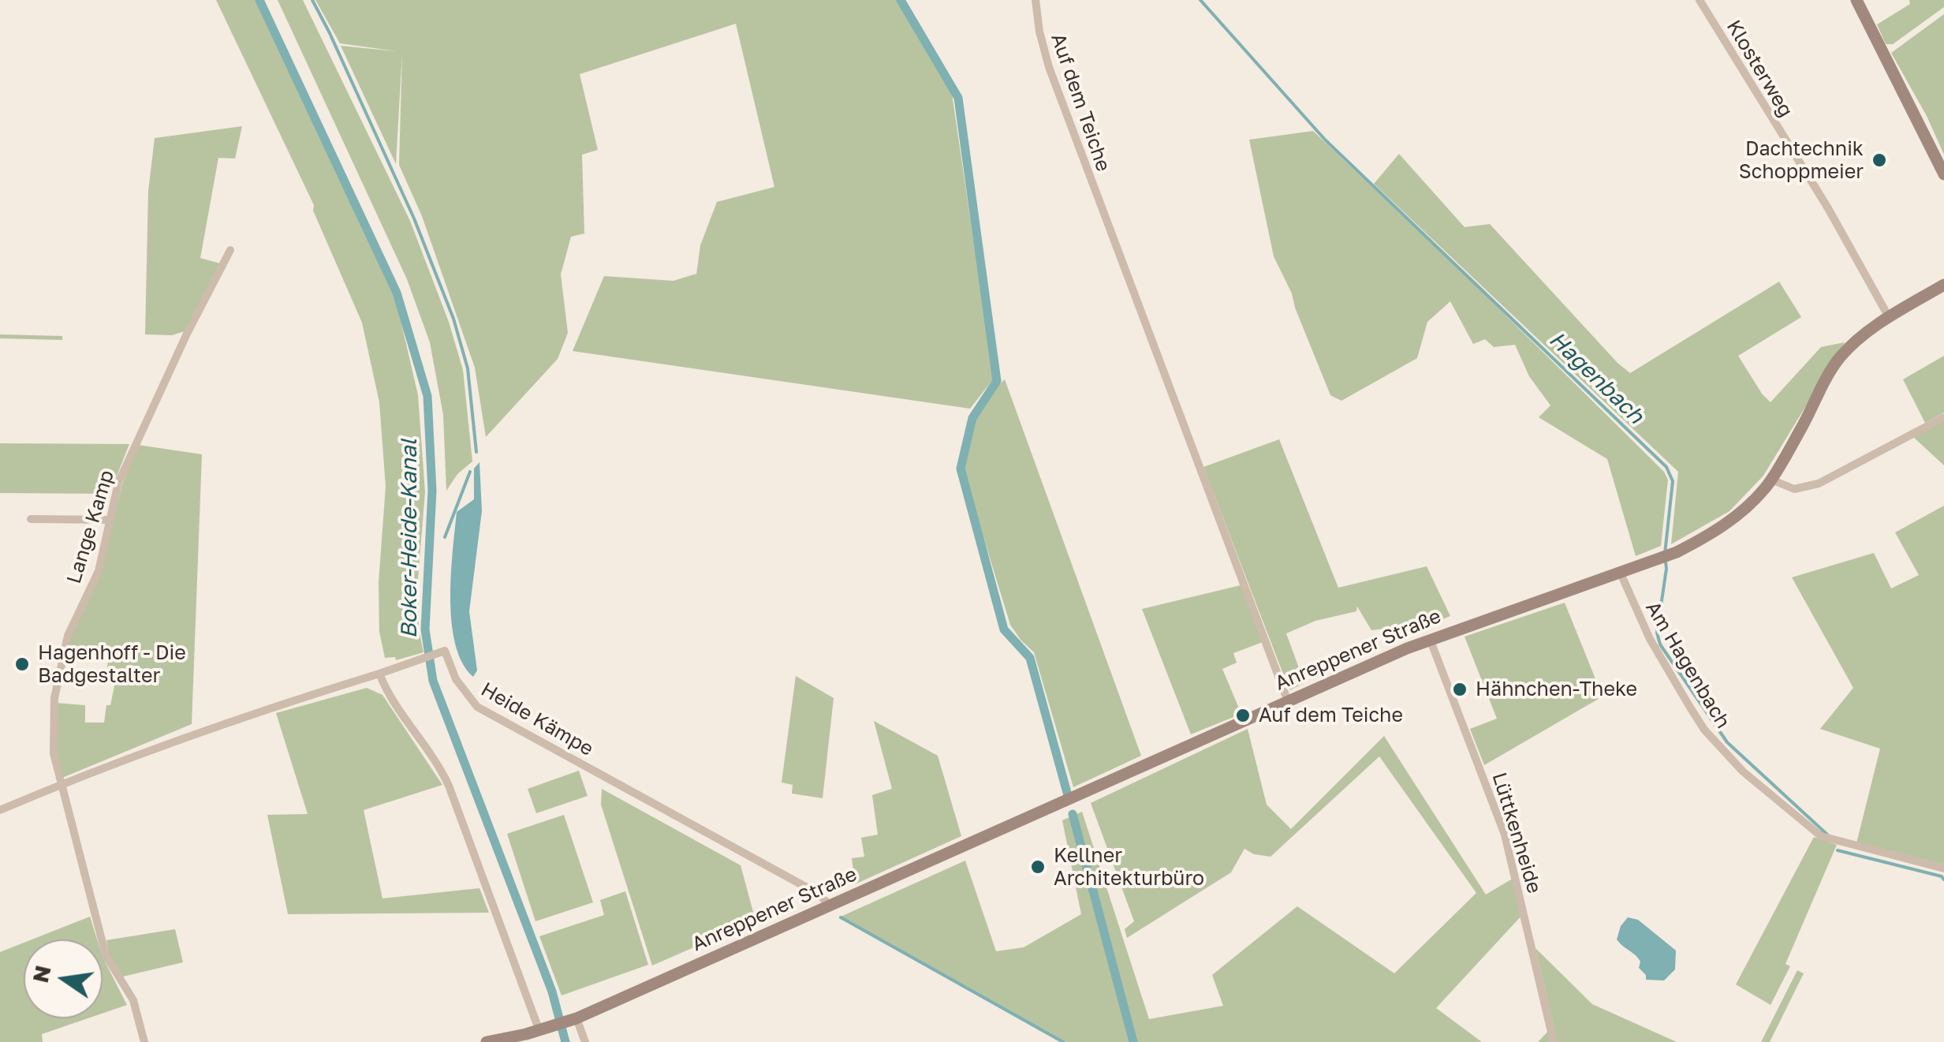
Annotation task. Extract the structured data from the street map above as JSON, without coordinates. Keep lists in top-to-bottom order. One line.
{"streets":{"street":["Klosterweg","Auf dem Teiche","Lange Kamp","Anreppener Straße","Am Hagenbach","Heide Kämpe","Lüttkenheide"]},"crossings":[["Klosterweg","Anreppener Straße"],["Auf dem Teiche","Anreppener Straße"],["Anreppener Straße","Am Hagenbach"],["Anreppener Straße","Heide Kämpe"],["Anreppener Straße","Lüttkenheide"]],"water":["Hagenbach","Boker-Heide-Kanal"],"places":["Dachtechnik Schoppmeier","Hagenhoff - Die Badgestalter","Hähnchen-Theke","Auf dem Teiche","Kellner Architekturbüro"],"north":"left"}
